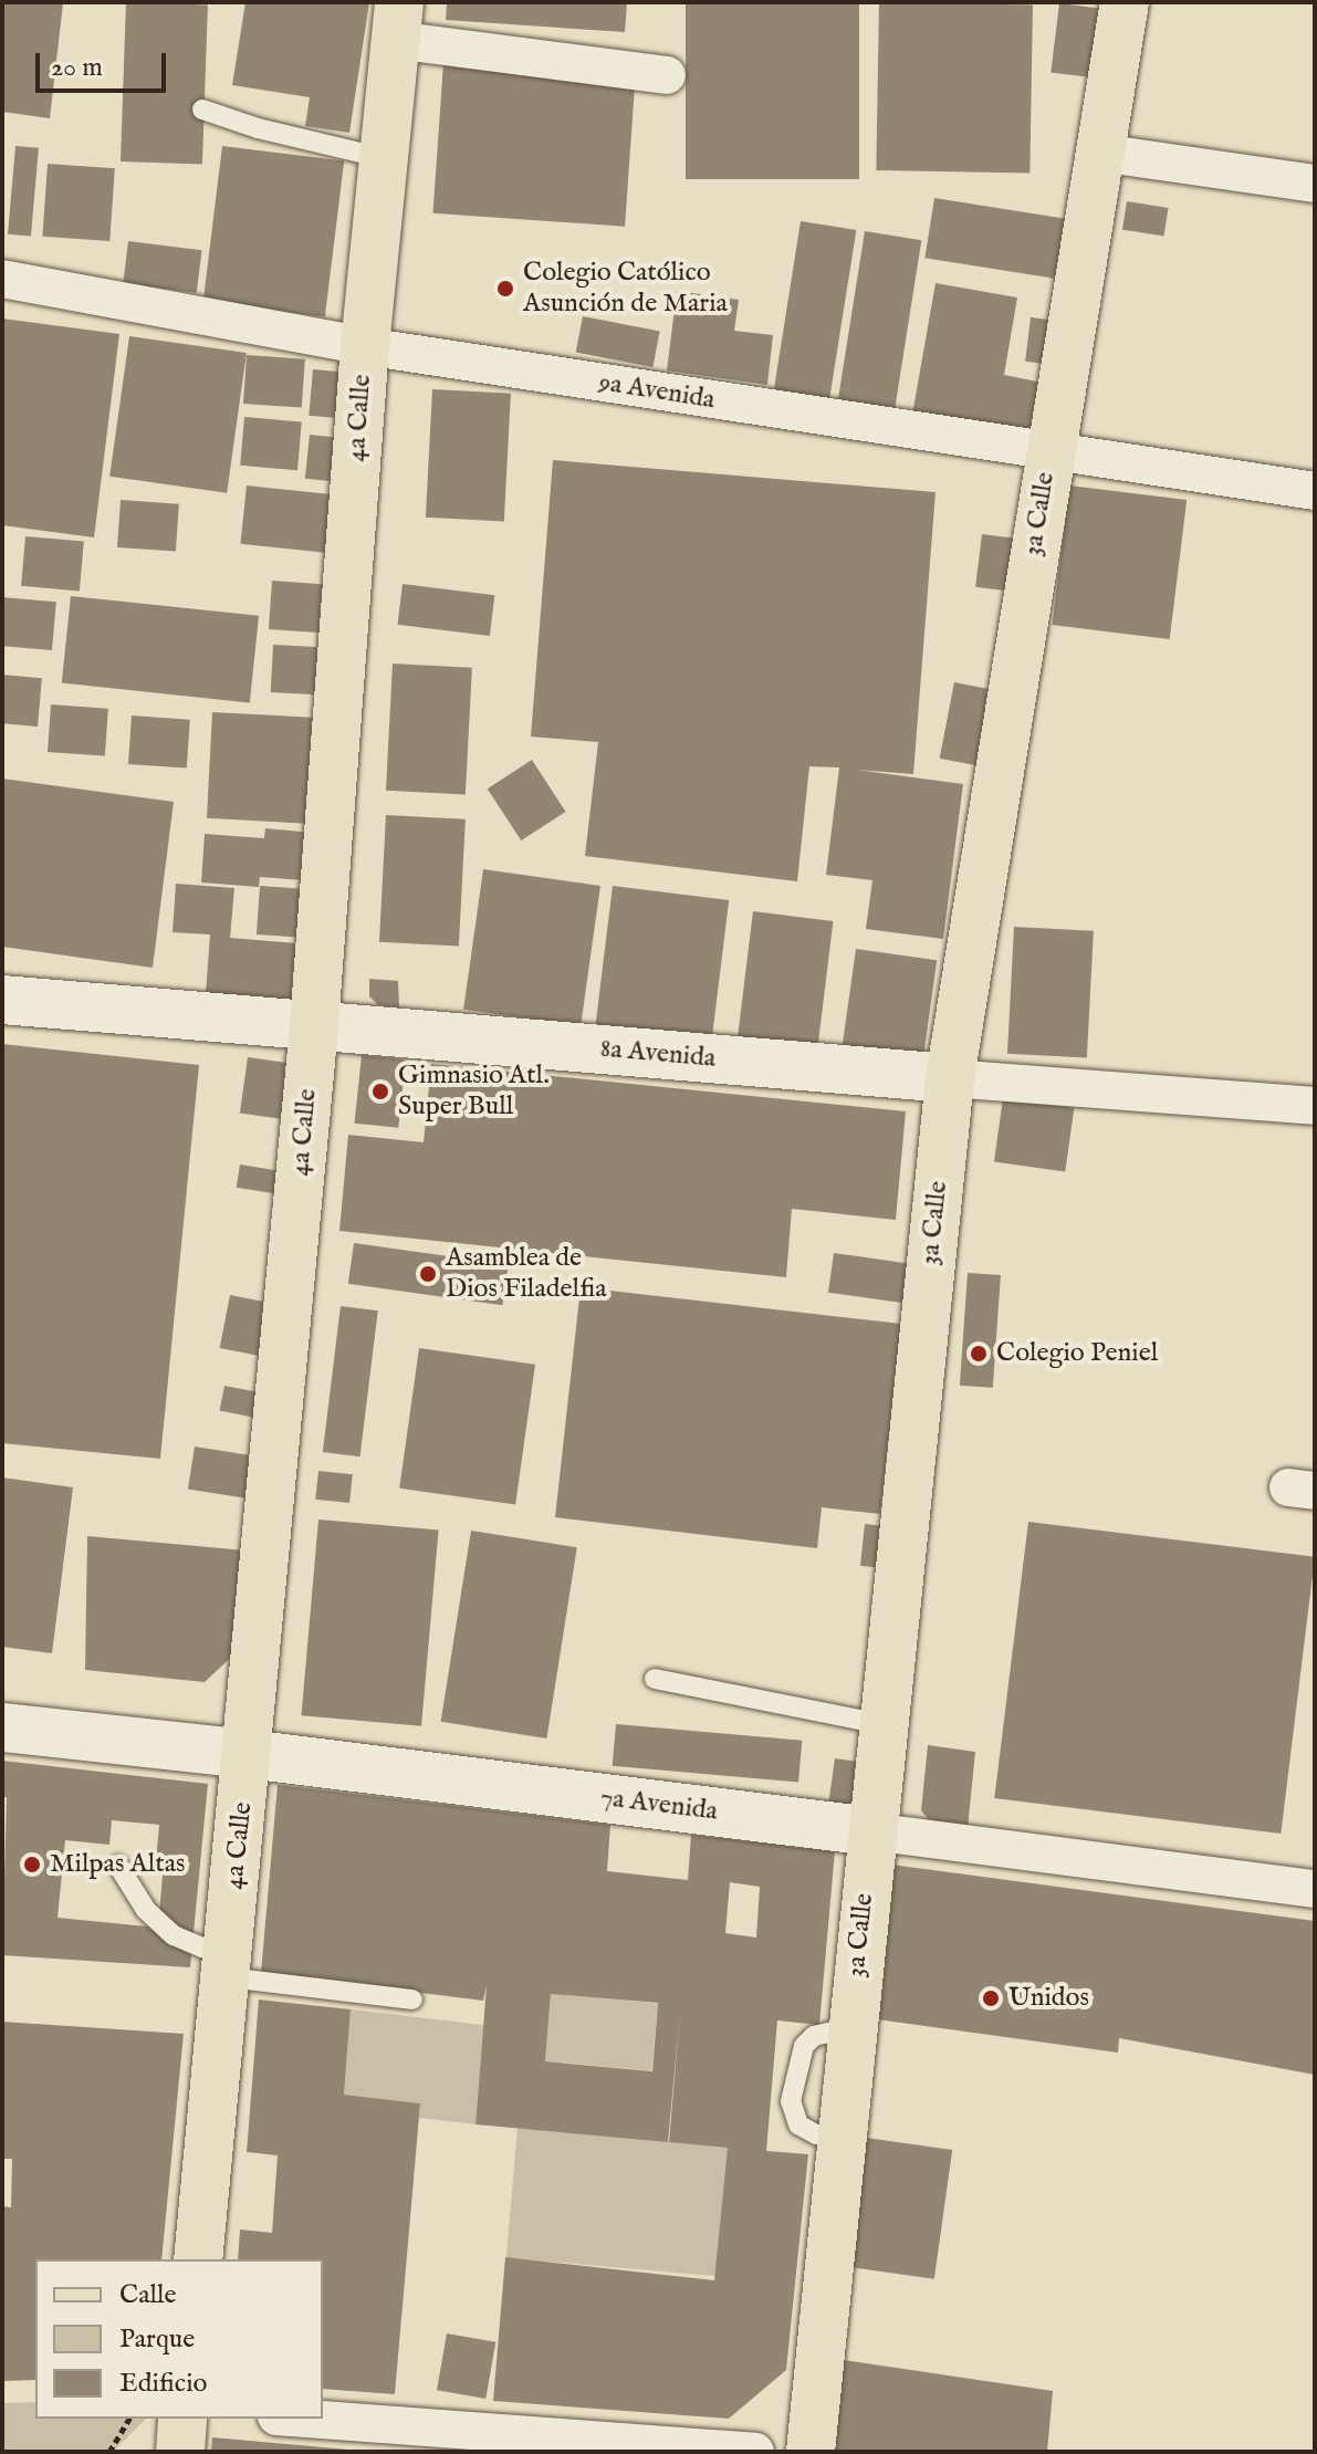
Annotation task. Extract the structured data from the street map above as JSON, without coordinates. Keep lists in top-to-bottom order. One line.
{"streets":{"main road":["4a Calle","3a Calle"],"street":["9a Avenida","8a Avenida","7a Avenida"]},"crossings":[["9a Avenida","4a Calle"],["9a Avenida","3a Calle"],["4a Calle","8a Avenida"],["4a Calle","7a Avenida"],["3a Calle","8a Avenida"],["3a Calle","7a Avenida"]],"places":["Colegio Católico Asunción de Maria","Gimnasio Atl. Super Bull","Asamblea de Dios Filadelfia","Colegio Peniel","Milpas Altas","Unidos"],"legend":["Calle","Parque","Edificio"],"scale_bar":"20 m"}
